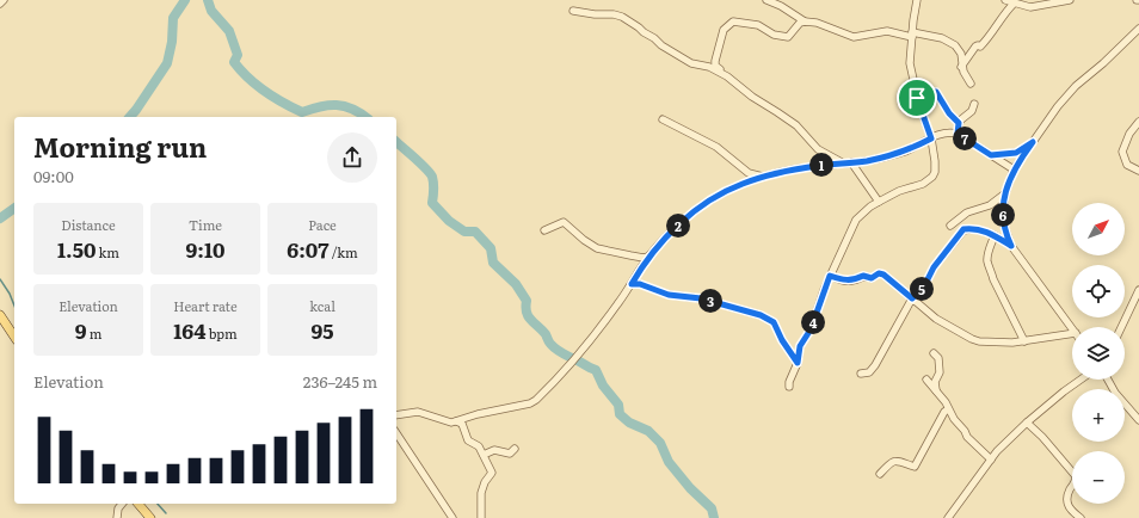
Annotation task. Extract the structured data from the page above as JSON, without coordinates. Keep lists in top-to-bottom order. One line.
{"north":"top right","page":{"heading":["Morning run","09:00"],"pins":["7","1","6","2","5","3","4"],"stats":[["Distance","1.50 km"],["Time","9:10"],["Pace","6:07 /km"],["Elevation","9 m"],["Heart rate","164 bpm"],["kcal","95"]],"map_buttons":["+","−"],"chart":["Elevation","236–245 m"]}}
